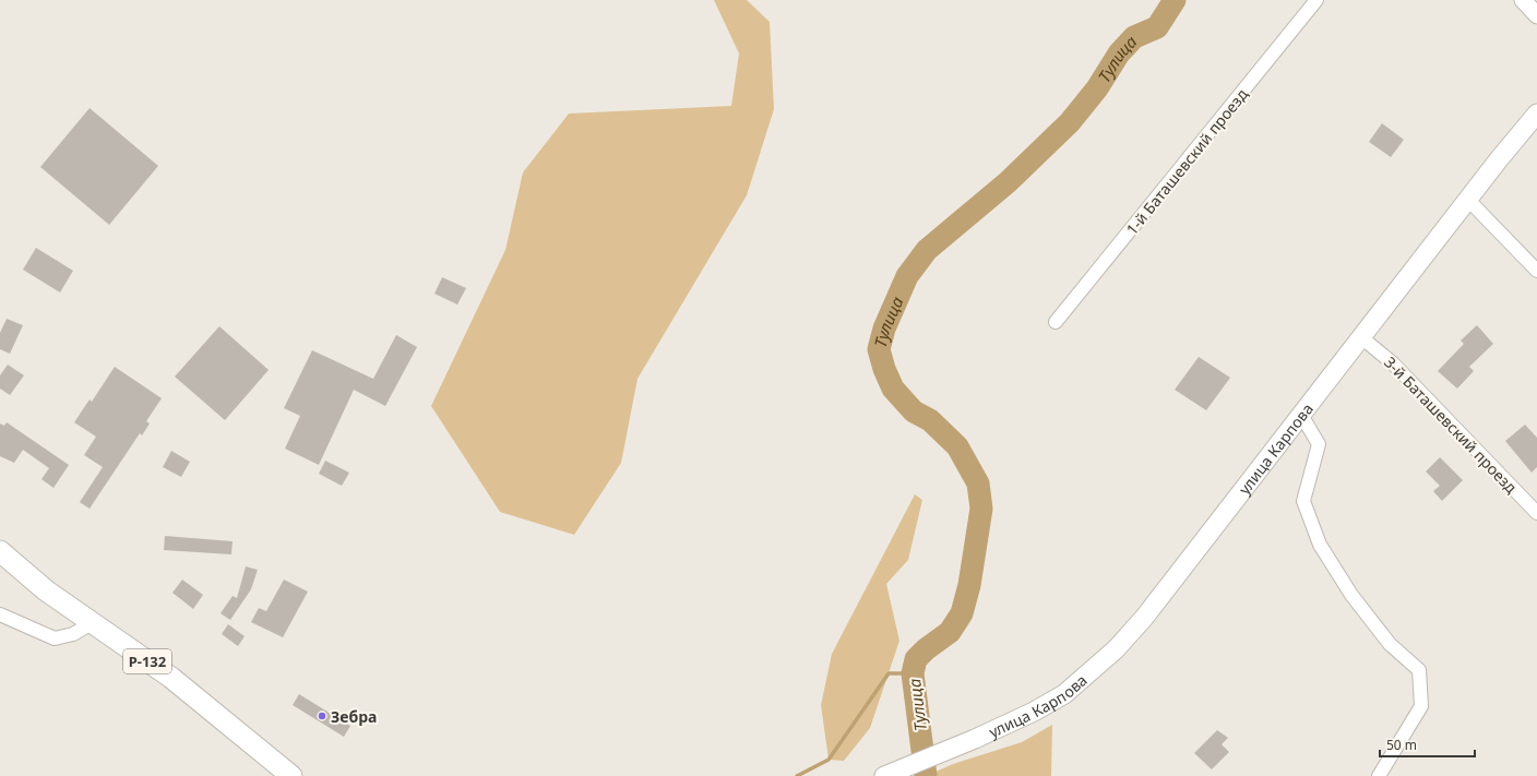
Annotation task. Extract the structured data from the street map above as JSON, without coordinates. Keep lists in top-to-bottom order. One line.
{"streets":{"main road":["улица Карпова","Р-132"],"street":["1-й Баташевский проезд","3-й Баташевский проезд"]},"crossings":[["3-й Баташевский проезд","улица Карпова"]],"water":["Тулица"],"places":["Зебра"],"scale_bar":"50 m"}
